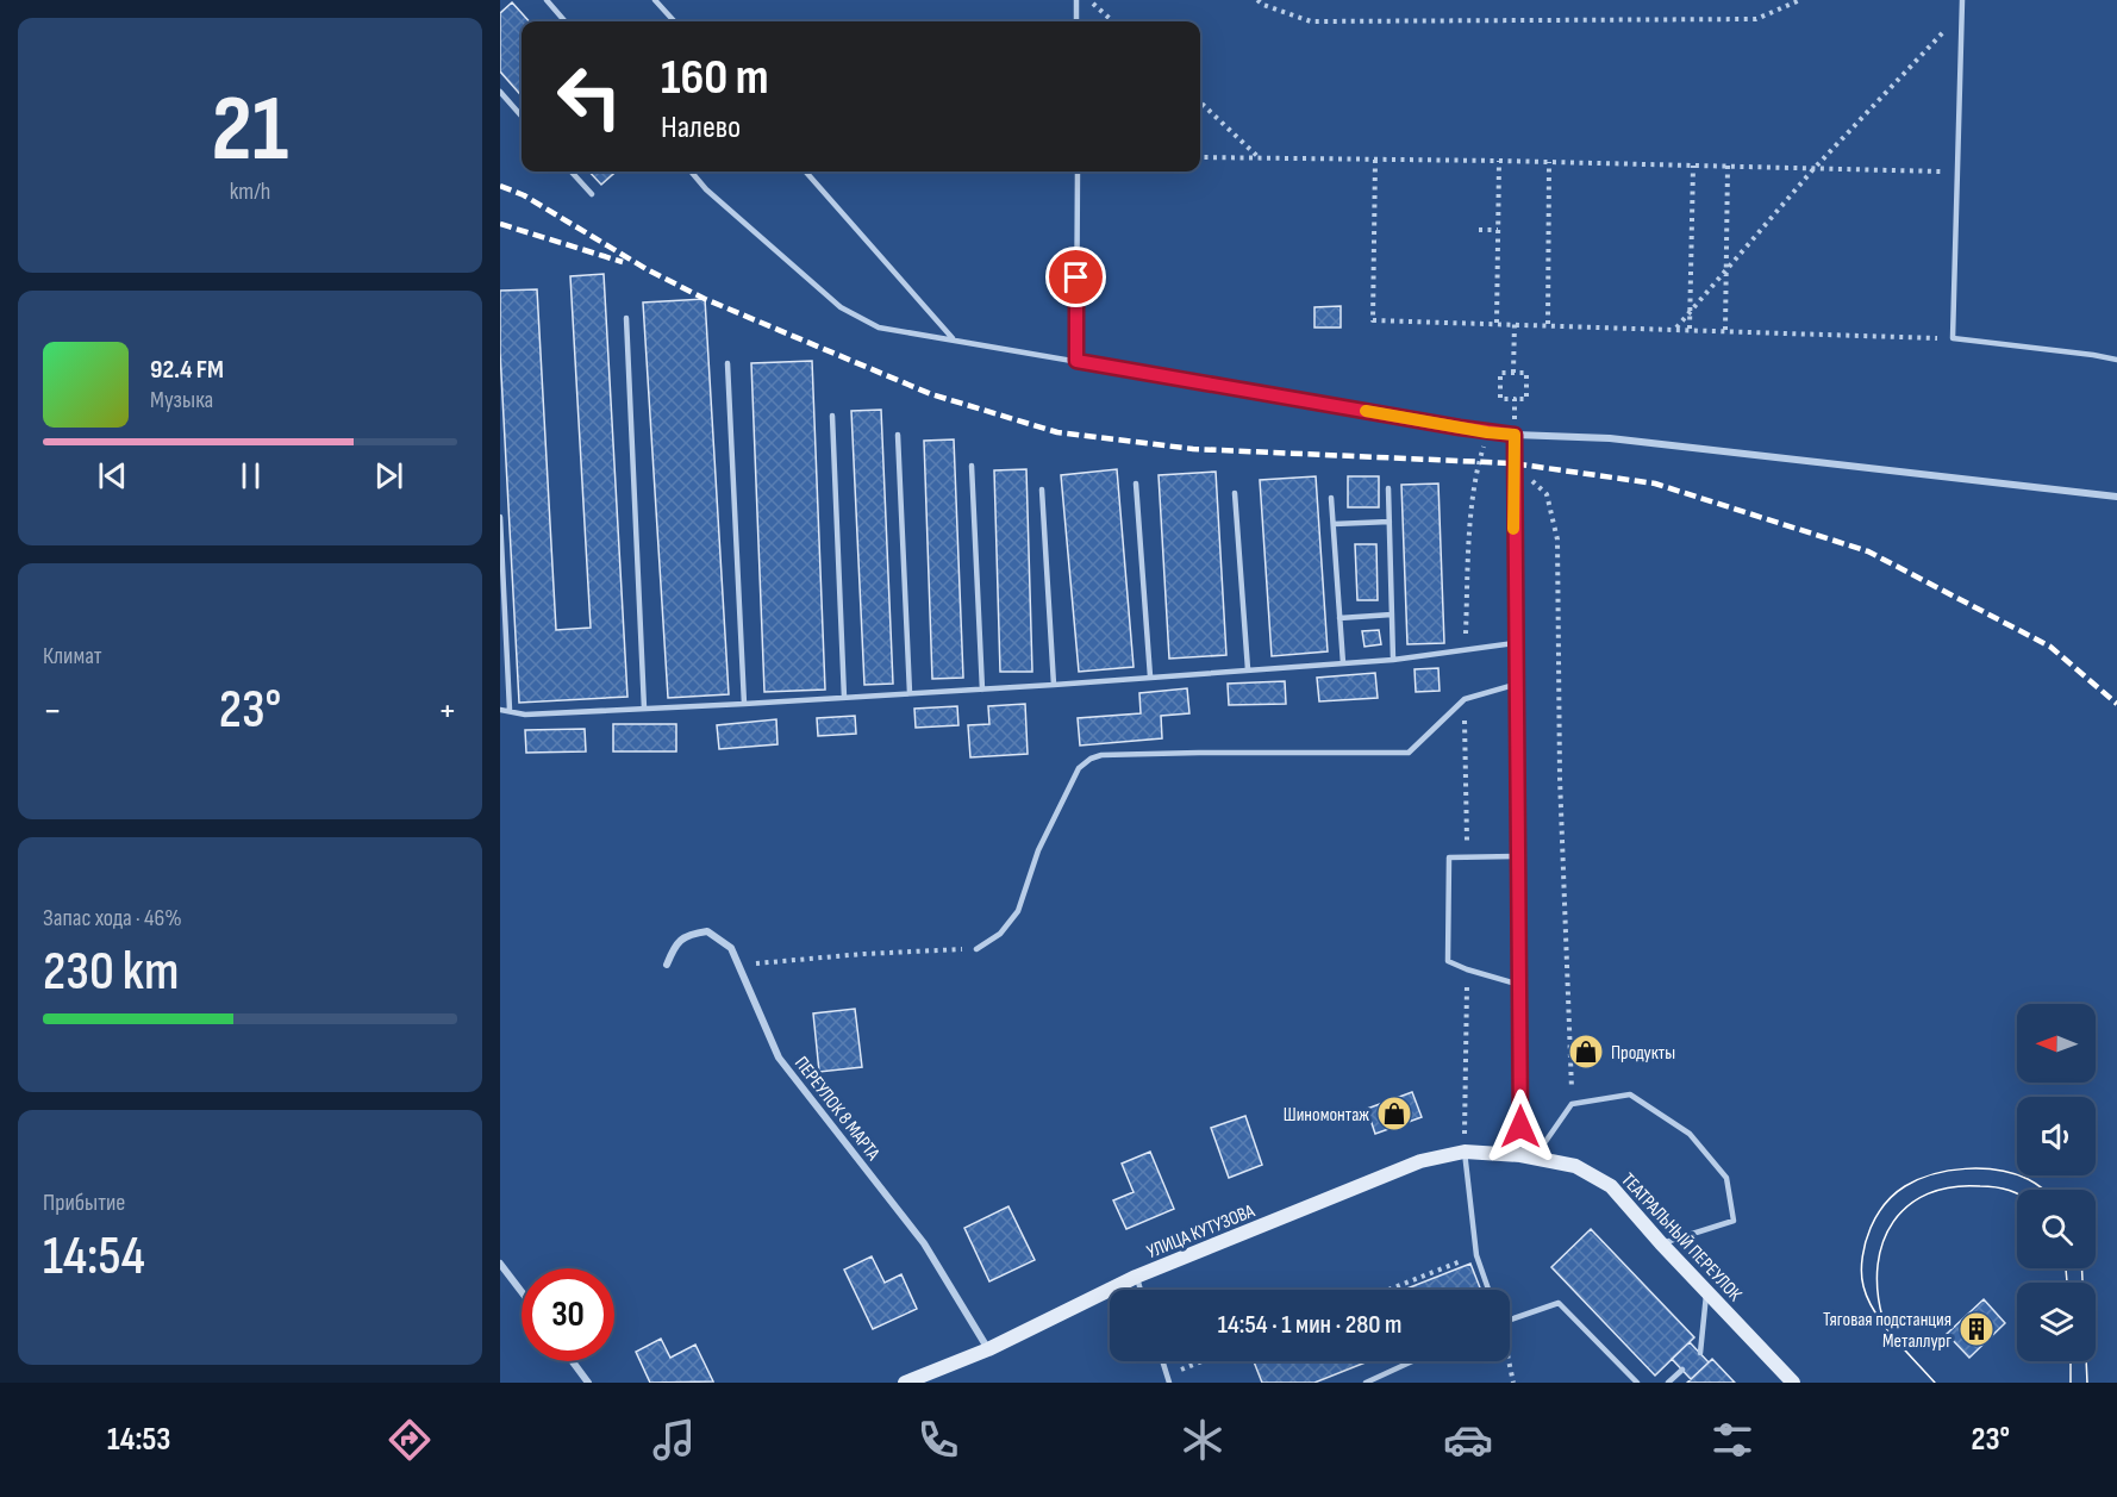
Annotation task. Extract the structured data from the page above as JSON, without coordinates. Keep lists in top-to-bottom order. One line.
{"streets":{"main road":["УЛИЦА КУТУЗОВА","ТЕАТРАЛЬНЫЙ ПЕРЕУЛОК"],"street":["ПЕРЕУЛОК 8 МАРТА"]},"crossings":[["ПЕРЕУЛОК 8 МАРТА","УЛИЦА КУТУЗОВА"],["УЛИЦА КУТУЗОВА","ТЕАТРАЛЬНЫЙ ПЕРЕУЛОК"]],"places":{"shop":["Продукты","Шиномонтаж"],"building":["Тяговая подстанция Металлург"]},"north":"left","page":{"tile":[["21","km/h"],"Климат",["Запас хода · 46%","230 km"],["Прибытие","14:54"]],"turn":["160 m","Налево"],"song":["92.4 FM","Музыка"],"heat":["−","23°","+"],"limit":"30","trip":"14:54 · 1 мин · 280 m","tabs":["14:53","23°"]}}
